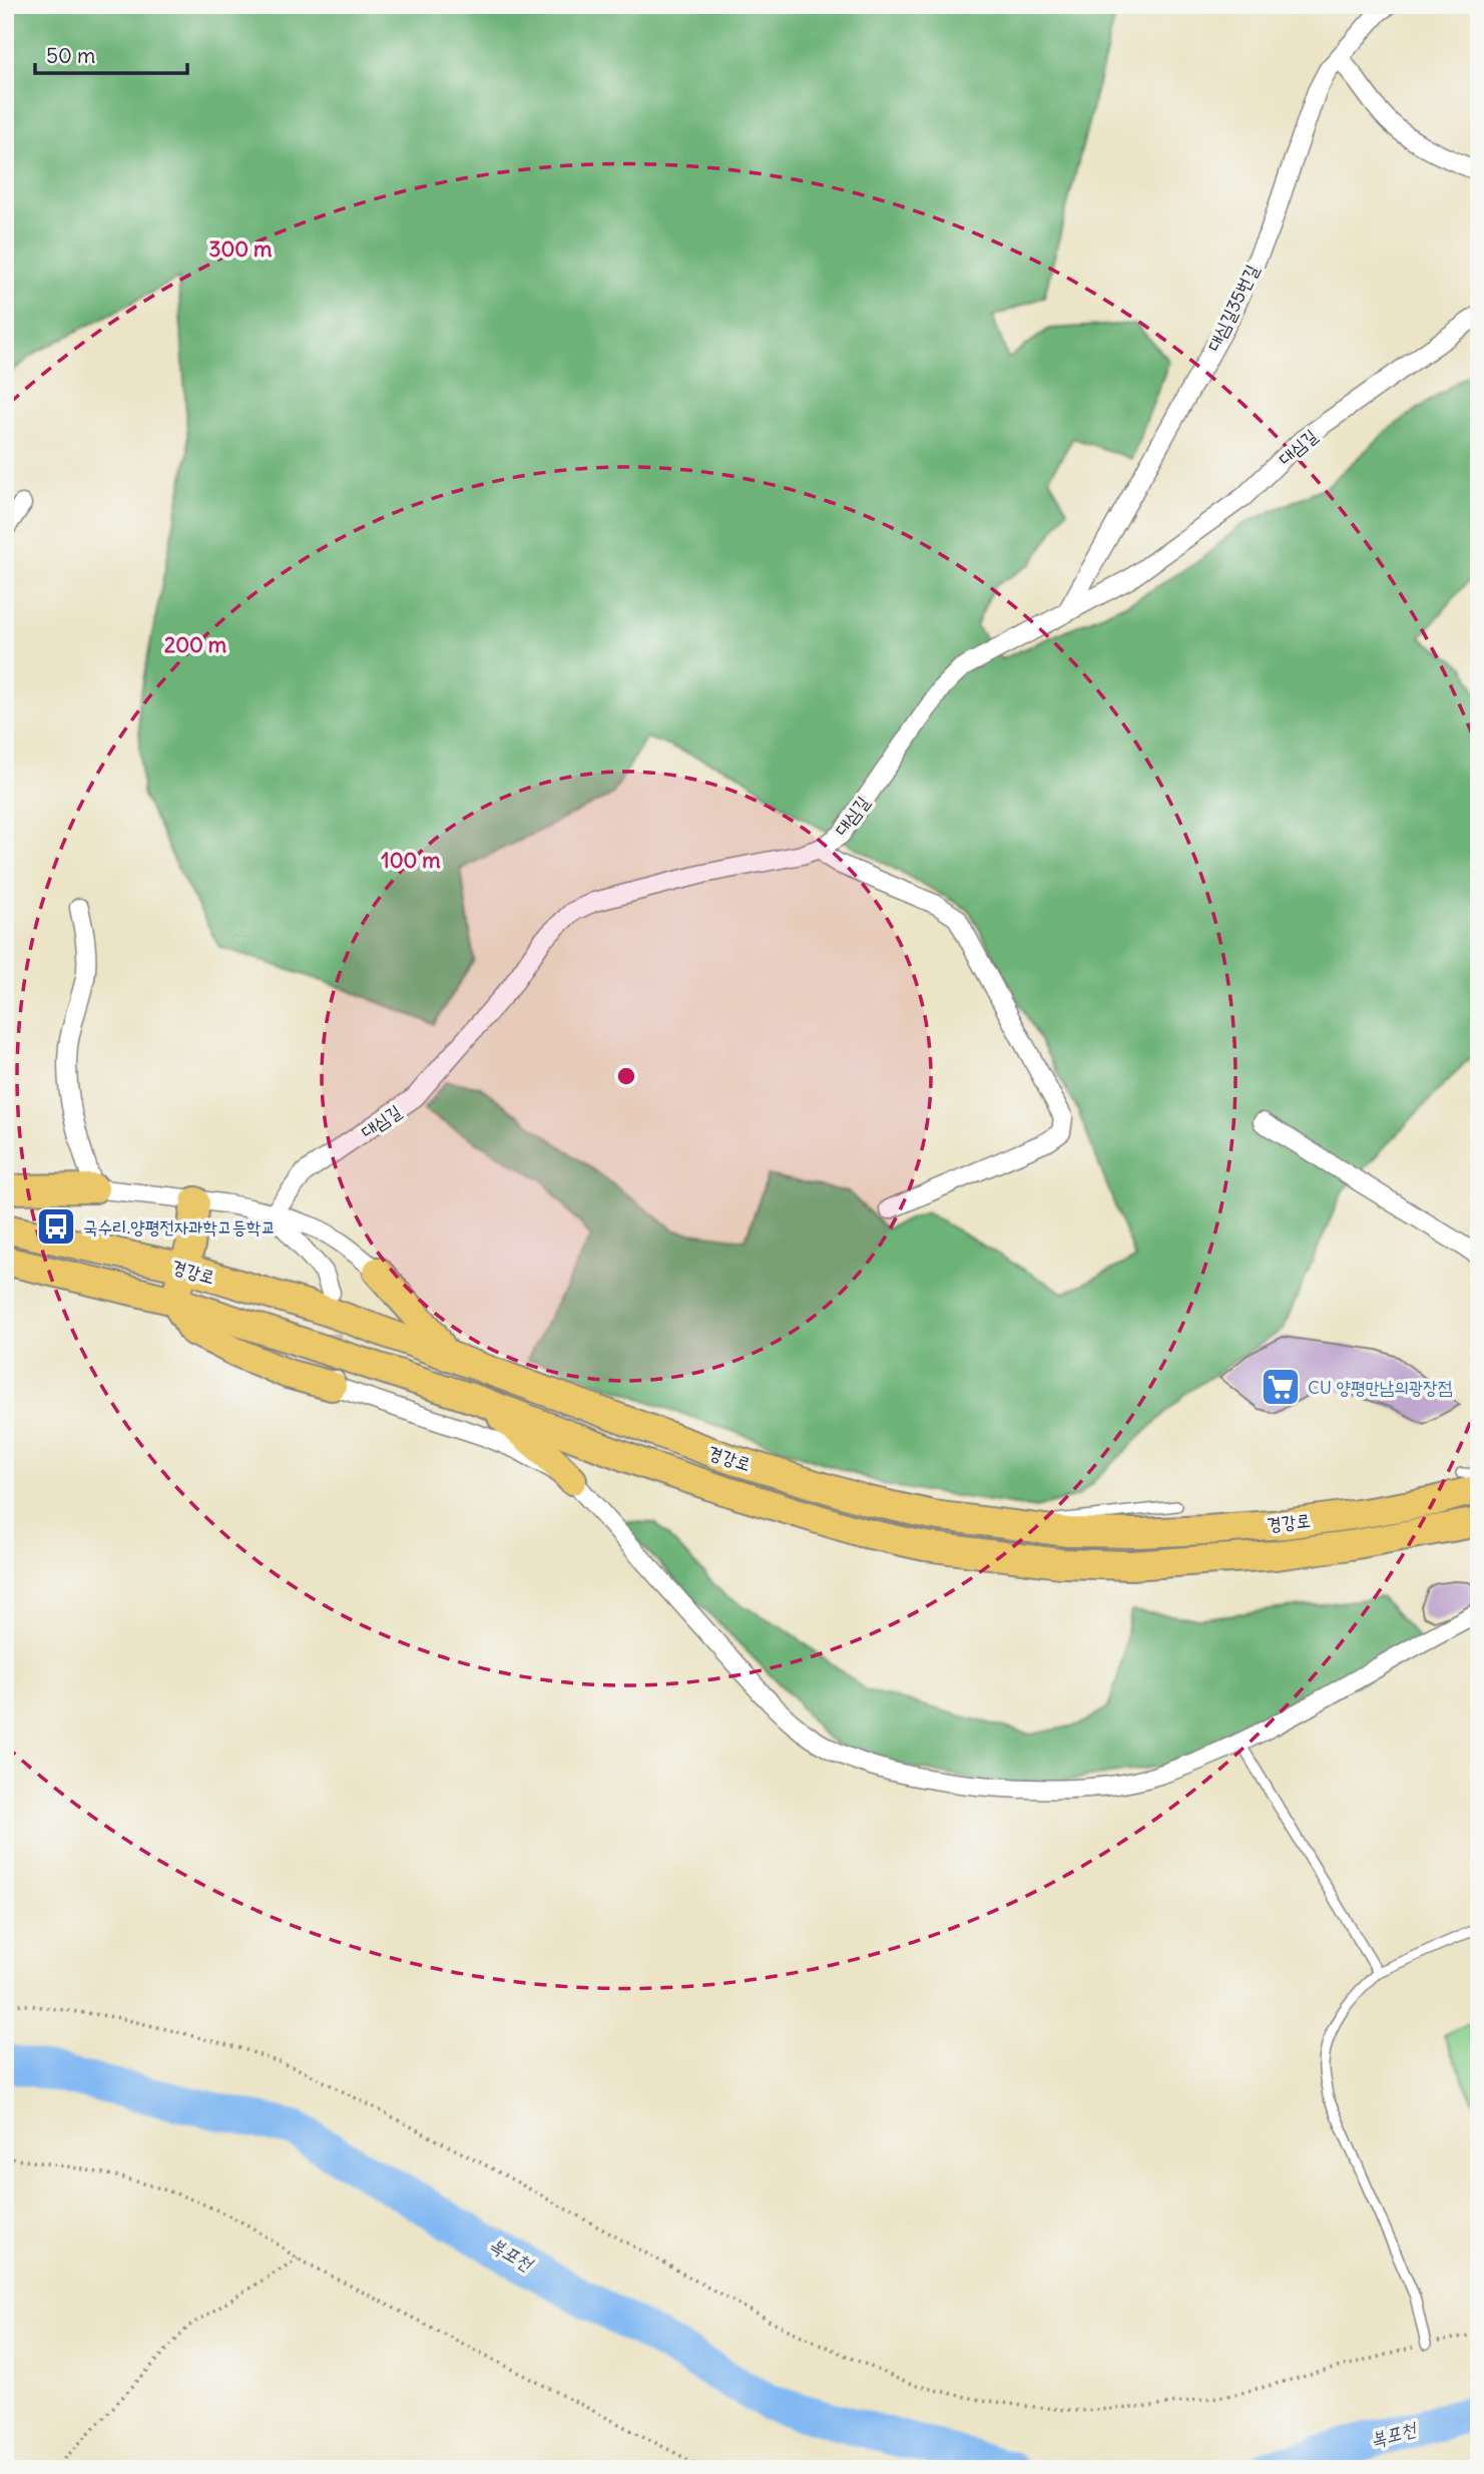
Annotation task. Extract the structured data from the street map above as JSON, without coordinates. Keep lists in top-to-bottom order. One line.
{"streets":{"highway":["경강로"],"street":["대심길35번길","대심길"]},"crossings":[["대심길35번길","대심길"]],"water":["복포천"],"places":{"bus stop":["국수리.양평전자과학고등학교"],"supermarket":["CU 양평만남의광장점"]},"scale_bar":"50 m","rings":["300 m","200 m","100 m"]}
